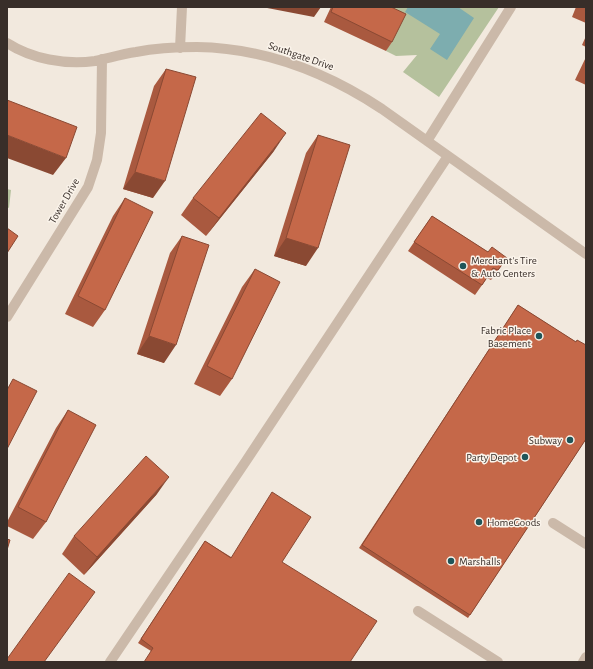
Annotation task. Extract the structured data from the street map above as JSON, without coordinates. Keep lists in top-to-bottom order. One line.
{"streets":{"street":["Southgate Drive","Tower Drive"]},"crossings":[["Southgate Drive","Tower Drive"]],"places":["Merchant's Tire & Auto Centers","Fabric Place Basement","Subway","Party Depot","HomeGoods","Marshalls"]}
